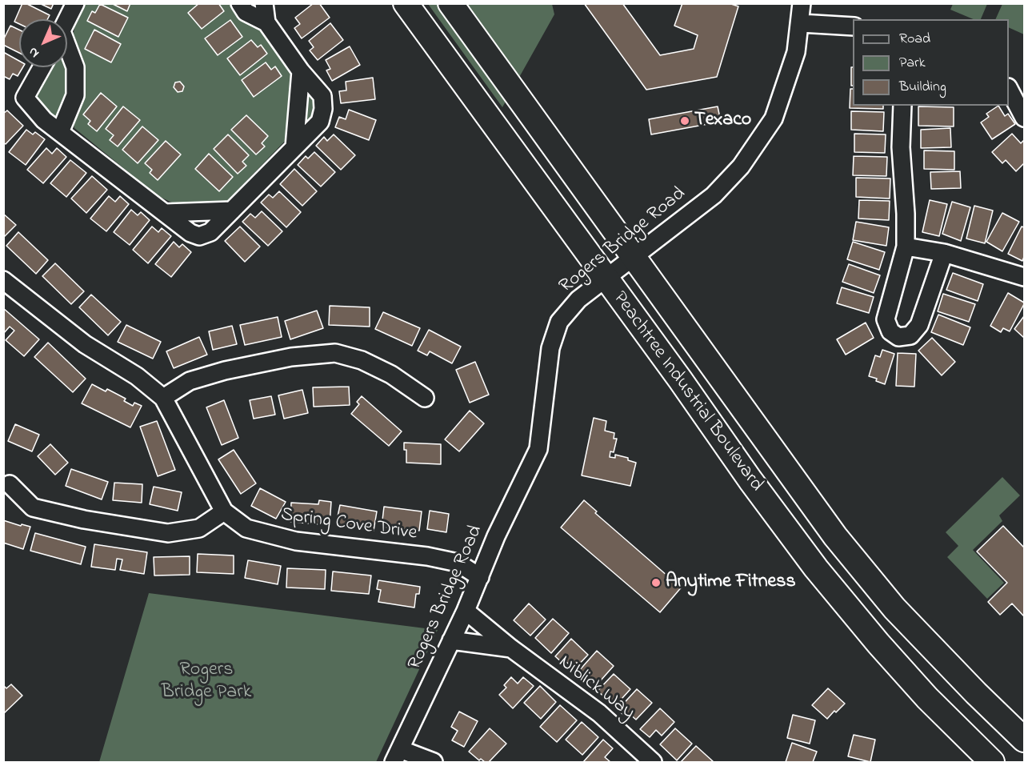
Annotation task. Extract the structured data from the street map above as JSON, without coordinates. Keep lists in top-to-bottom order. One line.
{"streets":{"highway":["Peachtree Industrial Boulevard"],"street":["Rogers Bridge Road","Spring Cove Drive","Niblick Way"]},"crossings":[["Rogers Bridge Road","Peachtree Industrial Boulevard"],["Rogers Bridge Road","Spring Cove Drive"],["Rogers Bridge Road","Niblick Way"]],"parks":["Rogers Bridge Park"],"places":["Texaco","Anytime Fitness"],"legend":["Road","Park","Building"],"north":"bottom left"}
